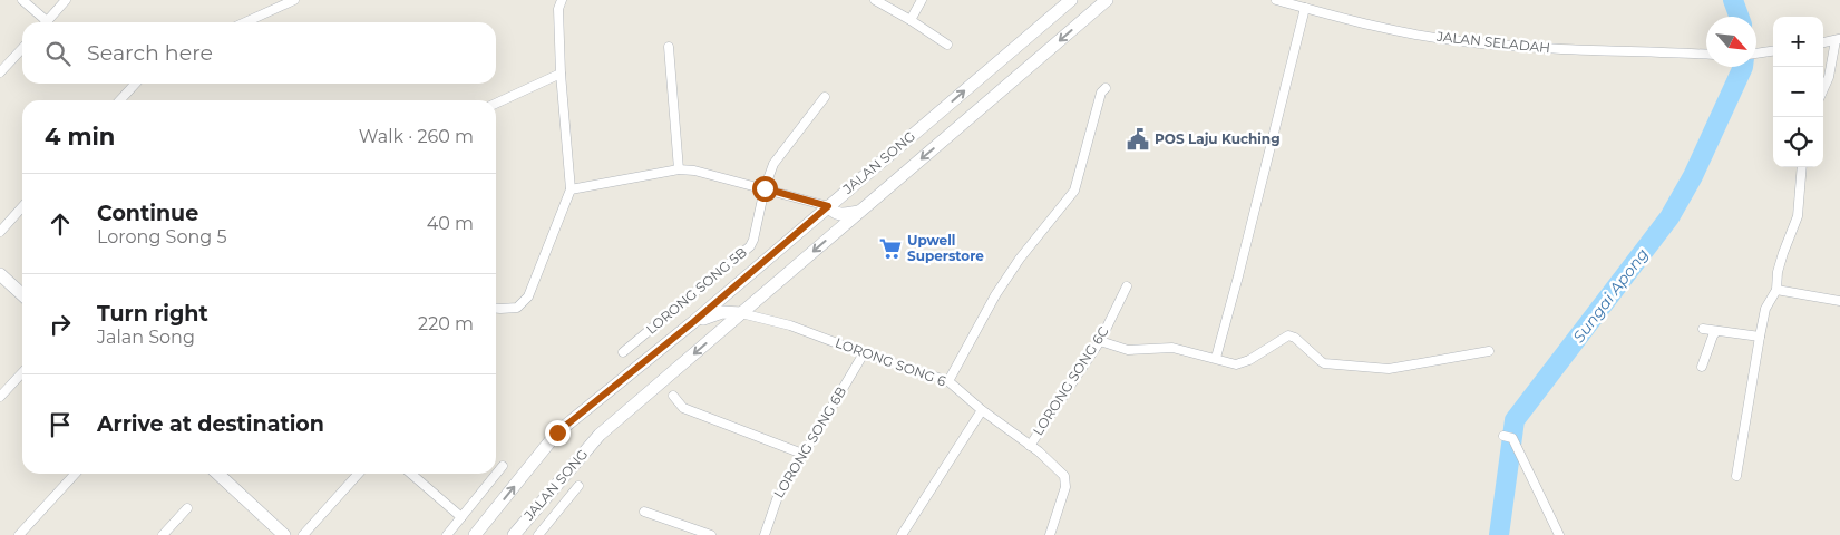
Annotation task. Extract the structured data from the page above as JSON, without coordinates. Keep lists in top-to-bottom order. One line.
{"streets":{"main road":["JALAN SONG"],"street":["JALAN SELADAH","LORONG SONG 5B","LORONG SONG 6","LORONG SONG 6C","LORONG SONG 6B"]},"crossings":[["JALAN SONG","LORONG SONG 6"],["LORONG SONG 6","LORONG SONG 6C"],["LORONG SONG 6","LORONG SONG 6B"]],"water":["Sungai Apong"],"places":{"public building":["POS Laju Kuching"],"supermarket":["Upwell Superstore"]},"north":"bottom right","page":{"map_buttons":["+","−"],"search":"Search here","heading":["4 min","Walk · 260 m"],"list":[["Continue","Lorong Song 5","40 m"],["Turn right","Jalan Song","220 m"],"Arrive at destination"]}}
